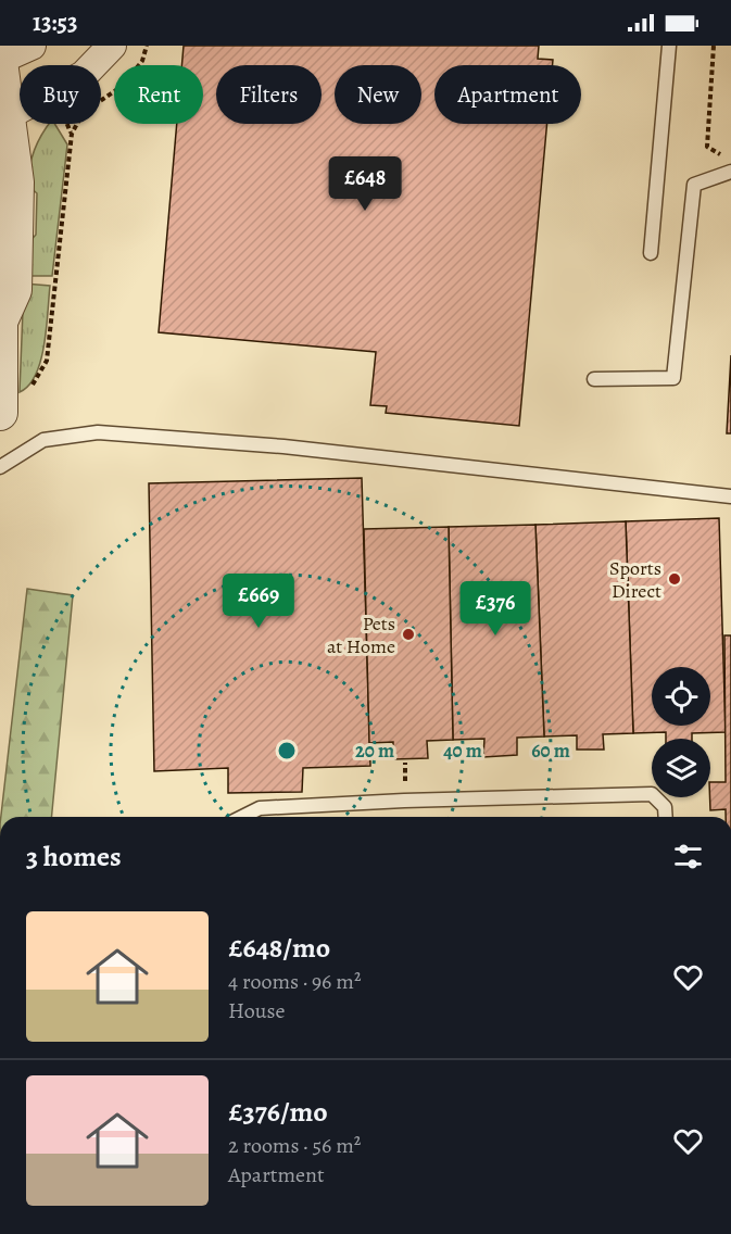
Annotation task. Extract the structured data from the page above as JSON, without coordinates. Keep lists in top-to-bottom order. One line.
{"places":["Sports Direct","Pets at Home"],"page":{"status":"13:53","chip":["Buy","Rent","Filters","New","Apartment"],"price":["£648","£669","£376"],"heading":"3 homes","list":[{"name":"£648/mo","note":"4 rooms · 96 m² · House"},{"name":"£376/mo","note":"2 rooms · 56 m² · Apartment"}]},"rings":["20 m","40 m","60 m"]}
